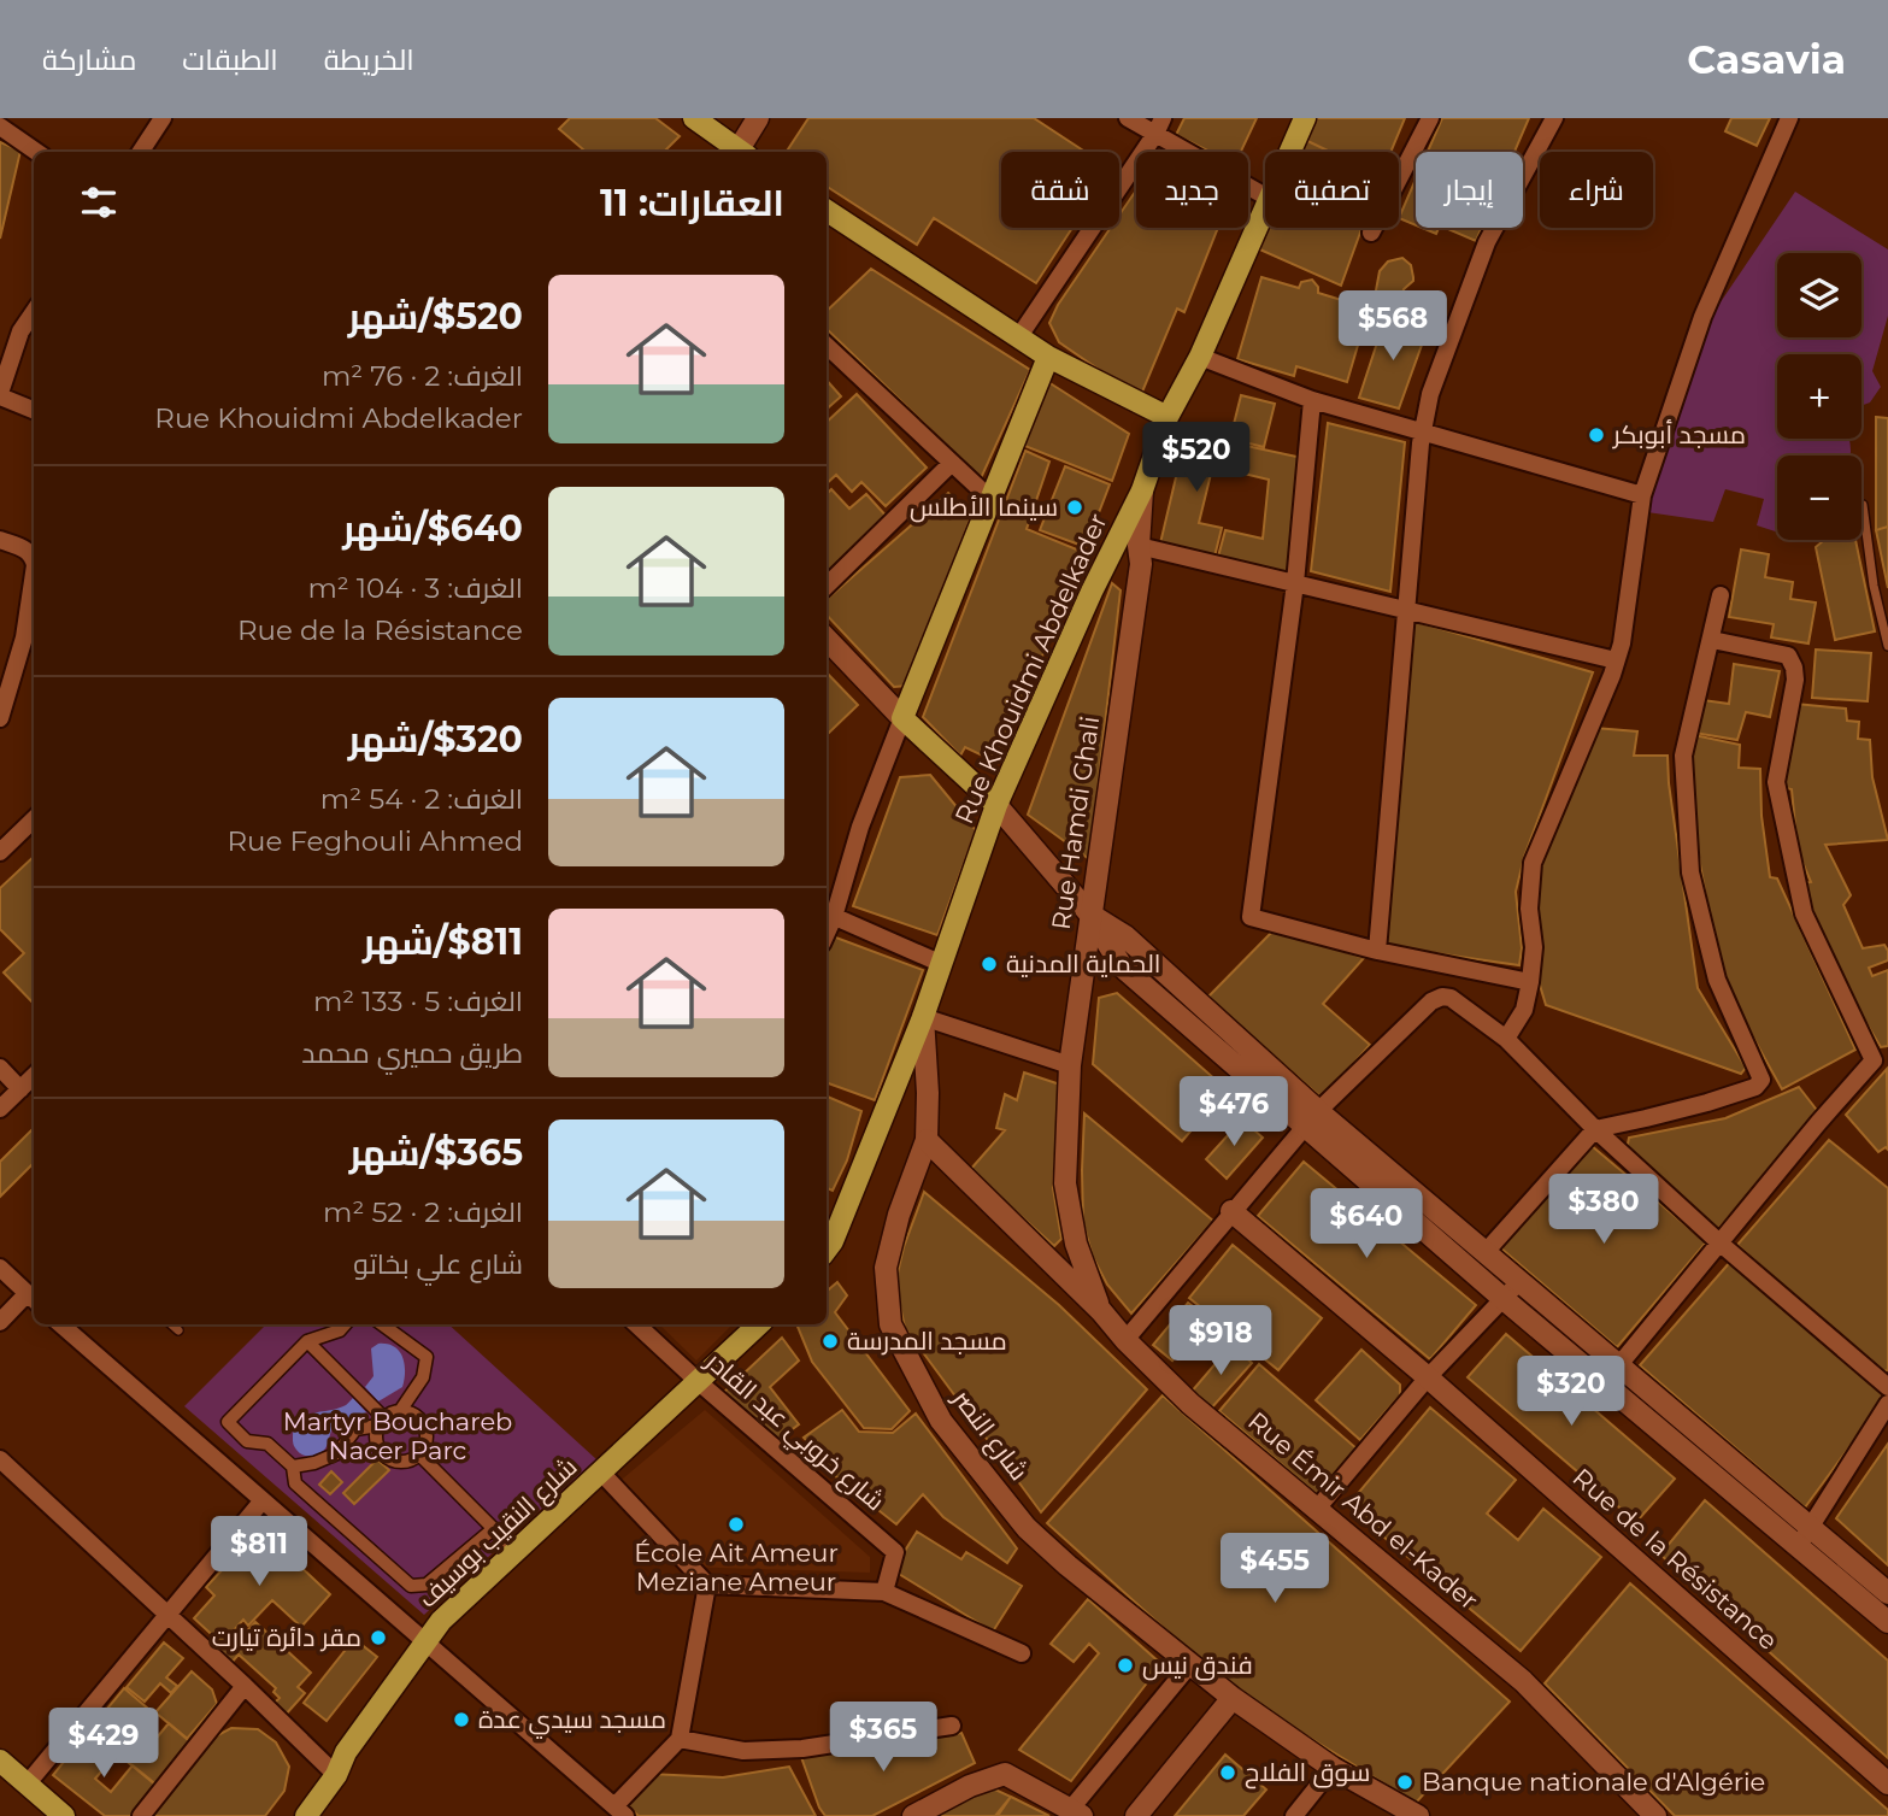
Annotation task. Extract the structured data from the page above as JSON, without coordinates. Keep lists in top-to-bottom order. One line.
{"streets":{"main road":["Rue Khouidmi Abdelkader","شلرع النقيب بوسيف"],"street":["Rue Hamdi Ghali","شارع خروبي عبد القادر","شارع النصر","Rue Émir Abd el-Kader","Rue de la Résistance"]},"crossings":[["Rue Khouidmi Abdelkader","Rue Hamdi Ghali"],["Rue Khouidmi Abdelkader","شارع النصر"],["Rue Hamdi Ghali","Rue Émir Abd el-Kader"],["شارع خروبي عبد القادر","شلرع النقيب بوسيف"],["شارع النصر","Rue Émir Abd el-Kader"]],"parks":["Martyr Bouchareb Nacer Parc"],"places":["مسجد أبوبكر","سينما الأطلس","الحماية المدنية","مسجد المدرسة","École Ait Ameur Meziane Ameur","مقر دائرة تيارت","فندق نيس","مسجد سيدي عدة","سوق الفلاح","Banque nationale d'Algérie"],"page":{"header":"Casavia","nav":["الخريطة","الطبقات","مشاركة"],"chip":["شراء","إيجار","تصفية","جديد","شقة"],"heading":"العقارات: 11","map_buttons":["+","−"],"list":[{"name":"$520/شهر","note":"الغرف: 2 · 76 m² · Rue Khouidmi Abdelkader"},{"name":"$640/شهر","note":"الغرف: 3 · 104 m² · Rue de la Résistance"},{"name":"$320/شهر","note":"الغرف: 2 · 54 m² · Rue Feghouli Ahmed"},{"name":"$811/شهر","note":"الغرف: 5 · 133 m² · طريق حميري محمد"},{"name":"$365/شهر","note":"الغرف: 2 · 52 m² · شارع علي بخاتو"}],"price":["$568","$520","$476","$380","$640","$918","$320","$811","$455","$365","$429"]}}
